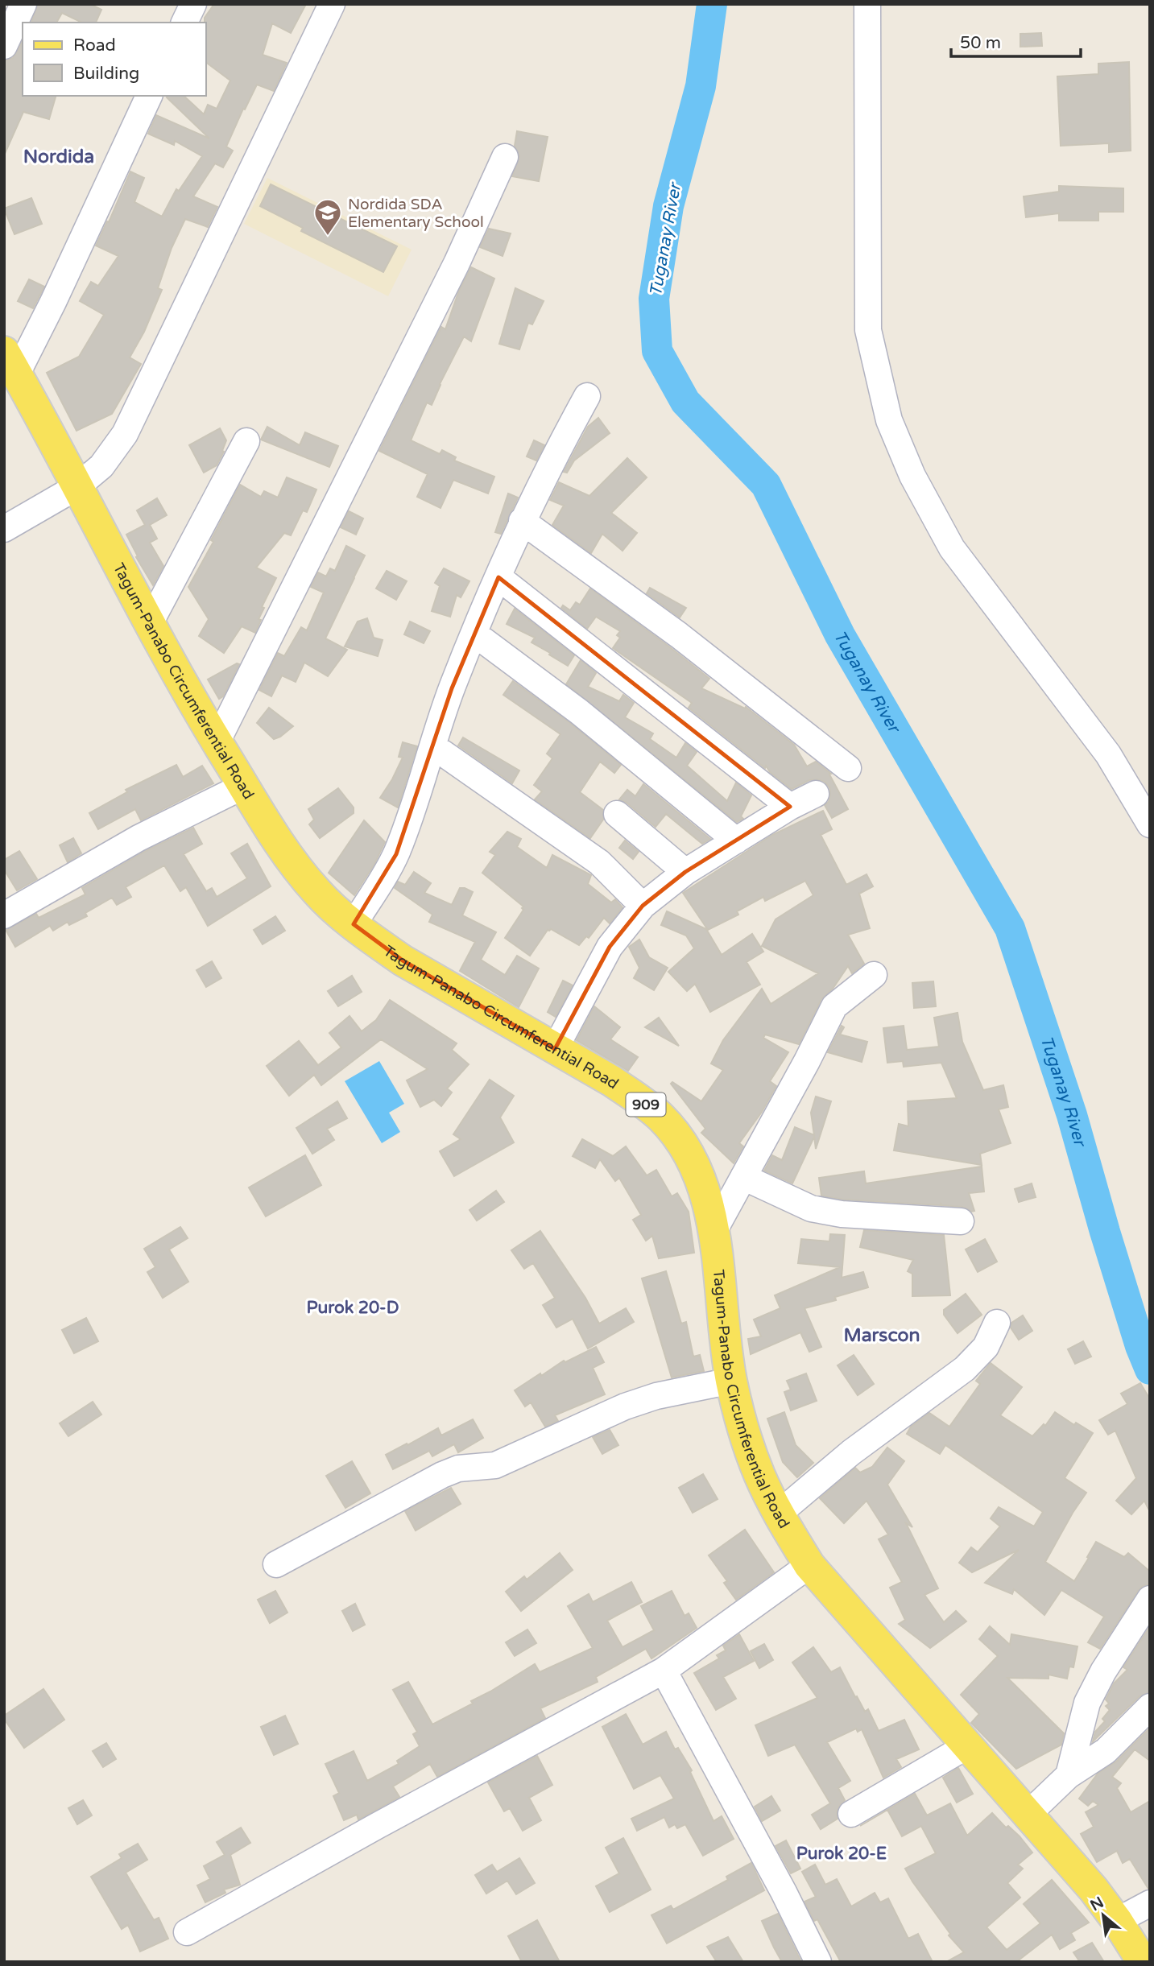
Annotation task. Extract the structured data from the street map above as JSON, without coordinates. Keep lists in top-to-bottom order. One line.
{"streets":{"main road":["Tagum-Panabo Circumferential Road","909"]},"districts":["Nordida","Purok 20-D","Marscon","Purok 20-E"],"water":["Tuganay River"],"places":{"school or university":["Nordida SDA Elementary School"]},"legend":["Road","Building"],"scale_bar":"50 m","north":"top left"}
